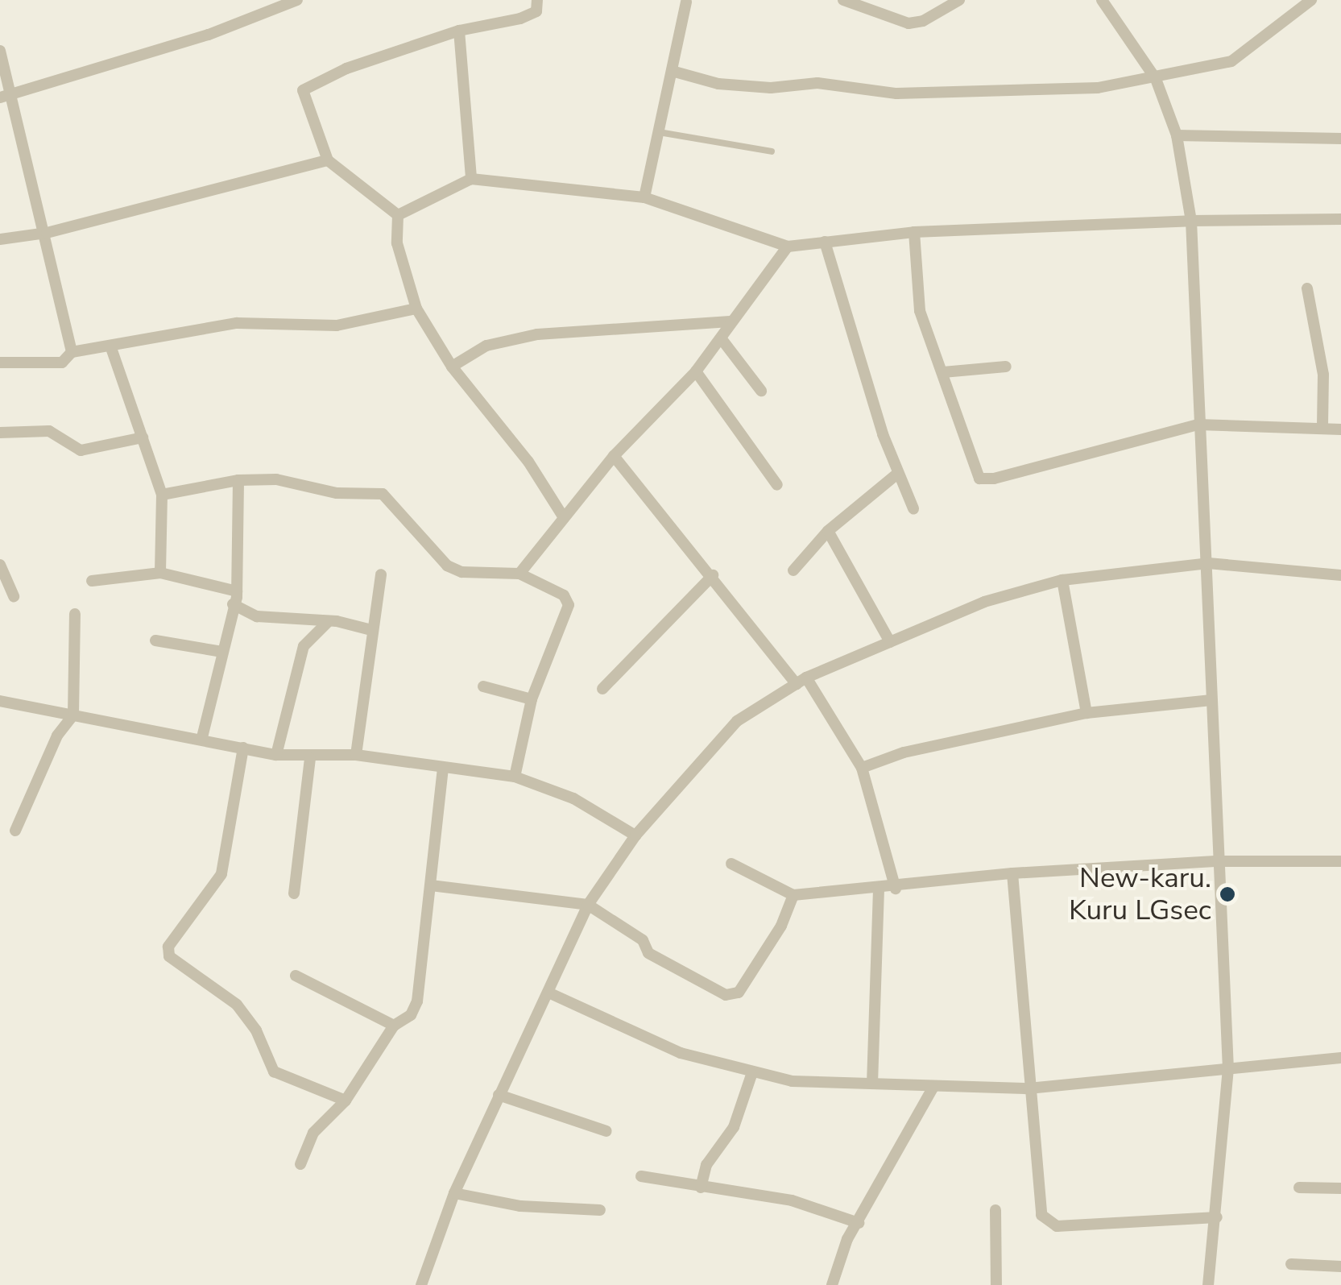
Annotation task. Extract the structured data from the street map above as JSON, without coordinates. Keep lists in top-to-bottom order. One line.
{"places":["New-karu. Kuru LGsec"]}
